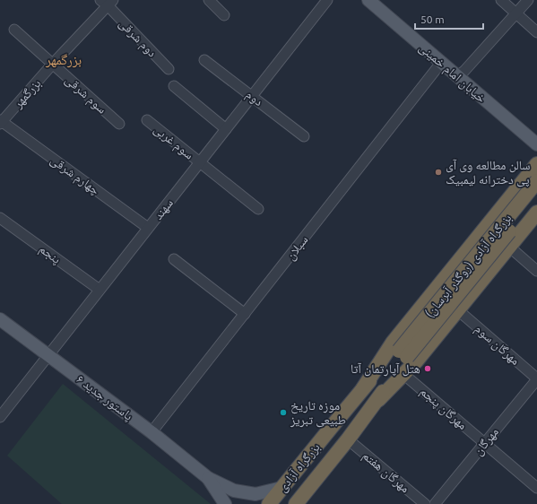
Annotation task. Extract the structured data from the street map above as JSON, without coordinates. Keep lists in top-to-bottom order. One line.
{"streets":{"highway":["بزرگراه آزادی (روگذر آبرسان)","بزرگراه آزادی"],"main road":["خیابان امام خمینی","پاستور جدید ۶"],"street":["دوم شرقی","بزرگمهر","سوم شرقی","دوم","سوم غربی","چهارم شرقی","سهند","سبلان","پنجم","مهرگان سوم","مهرگان پنجم","مهرگان","مهرگان هفتم"]},"crossings":[["دوم شرقی","بزرگمهر"],["خیابان امام خمینی","سبلان"],["بزرگمهر","سوم شرقی"],["بزرگمهر","چهارم شرقی"],["دوم","سهند"],["سوم غربی","سهند"],["چهارم شرقی","سهند"],["سهند","پنجم"],["سهند","پاستور جدید ۶"],["سبلان","پاستور جدید ۶"],["بزرگراه آزادی (روگذر آبرسان)","بزرگراه آزادی"],["مهرگان سوم","مهرگان"],["پاستور جدید ۶","بزرگراه آزادی"],["مهرگان پنجم","مهرگان"],["بزرگراه آزادی","مهرگان هفتم"]],"districts":["بزرگمهر"],"places":["سالن مطالعه وی آی پی دخترانه لیمبیک","هتل آپارتمان آتا","موزه تاریخ طبیعی تبریز"],"scale_bar":"50 m"}
